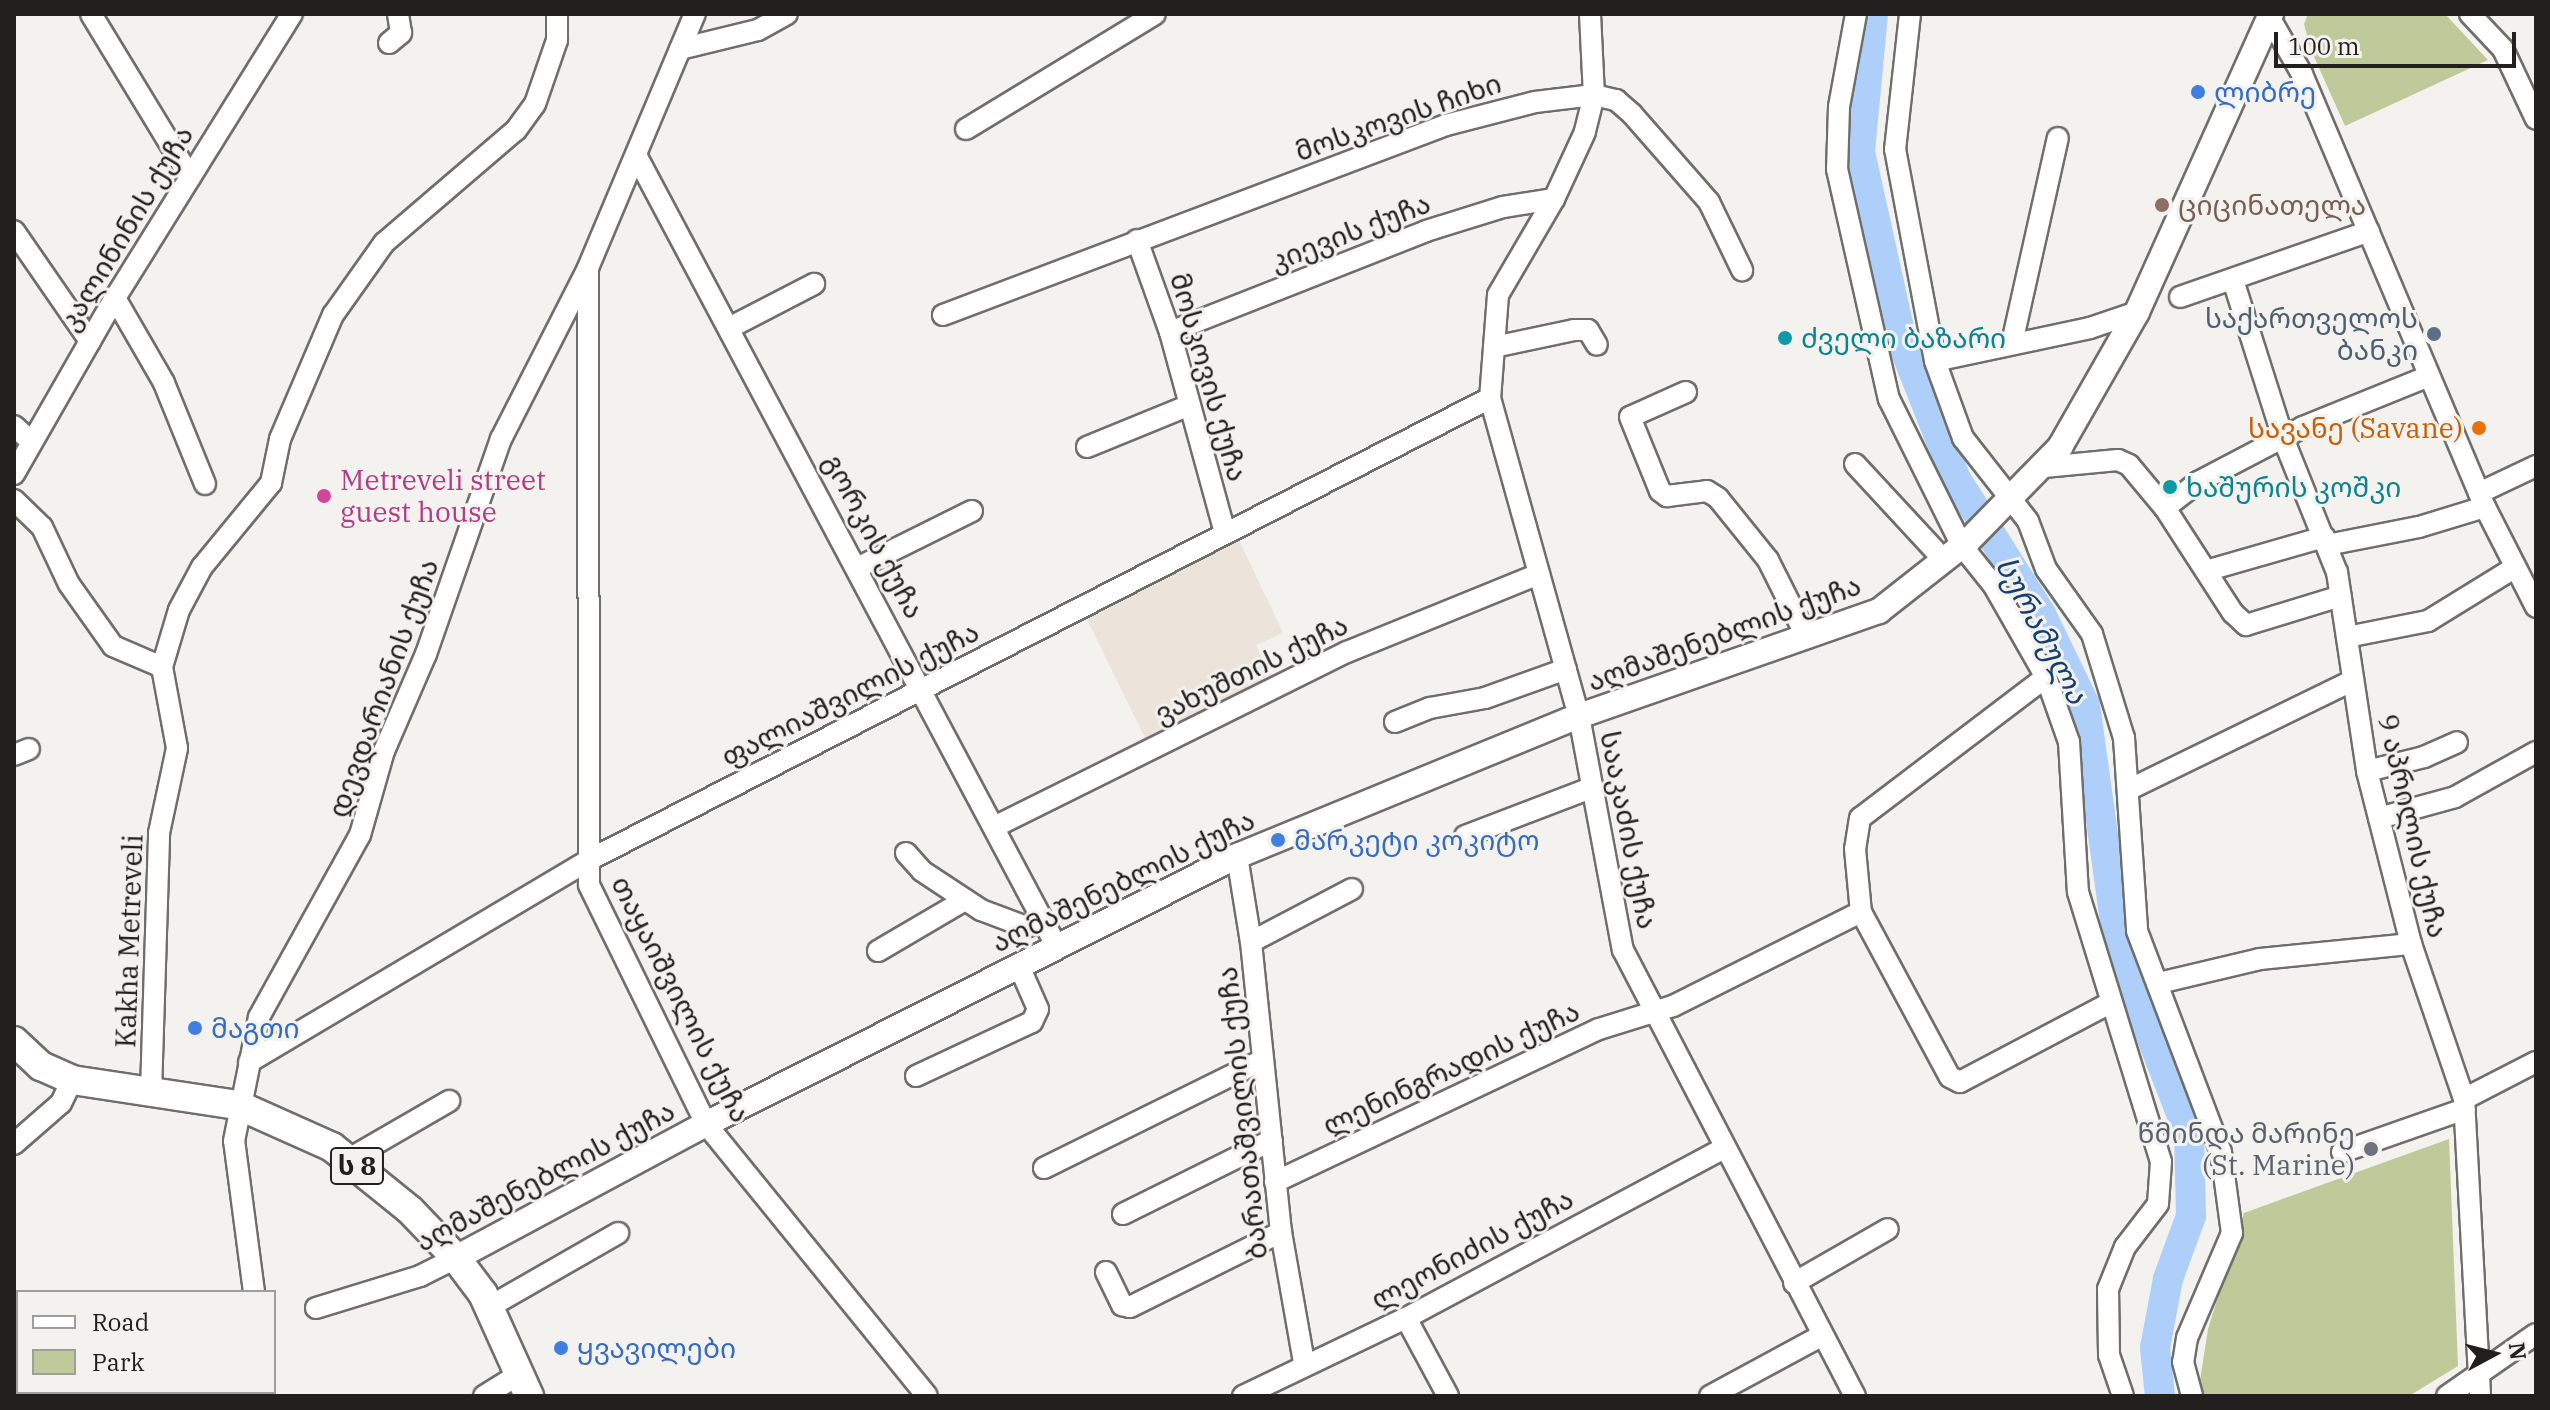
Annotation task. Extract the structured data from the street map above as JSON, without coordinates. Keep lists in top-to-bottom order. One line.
{"streets":{"highway":["ს 8"],"main road":["აღმაშენებლის ქუჩა"],"street":["მოსკოვის ჩიხი","კალინინის ქუჩა","კიევის ქუჩა","მოსკოვის ქუჩა","გორკის ქუჩა","ვახუშთის ქუჩა","დევდარიანის ქუჩა","ფალიაშვილის ქუჩა","9 აპრილის ქუჩა","სააკაძის ქუჩა","Kakha Metreveli","თაყაიშვილის ქუჩა","ლენინგრადის ქუჩა","ბარათაშვილის ქუჩა","ლეონიძის ქუჩა"]},"crossings":[["მოსკოვის ჩიხი","მოსკოვის ქუჩა"],["მოსკოვის ჩიხი","სააკაძის ქუჩა"],["კიევის ქუჩა","მოსკოვის ქუჩა"],["კიევის ქუჩა","სააკაძის ქუჩა"],["მოსკოვის ქუჩა","ფალიაშვილის ქუჩა"],["გორკის ქუჩა","აღმაშენებლის ქუჩა"],["გორკის ქუჩა","ვახუშთის ქუჩა"],["გორკის ქუჩა","დევდარიანის ქუჩა"],["გორკის ქუჩა","ფალიაშვილის ქუჩა"],["აღმაშენებლის ქუჩა","სააკაძის ქუჩა"],["აღმაშენებლის ქუჩა","თაყაიშვილის ქუჩა"],["აღმაშენებლის ქუჩა","ბარათაშვილის ქუჩა"],["აღმაშენებლის ქუჩა","ს 8"],["ვახუშთის ქუჩა","სააკაძის ქუჩა"],["დევდარიანის ქუჩა","ფალიაშვილის ქუჩა"],["დევდარიანის ქუჩა","თაყაიშვილის ქუჩა"],["დევდარიანის ქუჩა","ს 8"],["ფალიაშვილის ქუჩა","სააკაძის ქუჩა"],["ფალიაშვილის ქუჩა","თაყაიშვილის ქუჩა"],["სააკაძის ქუჩა","ლენინგრადის ქუჩა"],["სააკაძის ქუჩა","ლეონიძის ქუჩა"],["Kakha Metreveli","ს 8"],["ლენინგრადის ქუჩა","ბარათაშვილის ქუჩა"],["ბარათაშვილის ქუჩა","ლეონიძის ქუჩა"]],"water":["სურამულა"],"places":["ლიბრე","ციცინათელა","საქართველოს ბანკი","ძველი ბაზარი","სავანე (Savane)","ხაშურის კოშკი","Metreveli street guest house","მარკეტი კოკიტო","მაგთი","წმინდა მარინე (St. Marine)","ყვავილები"],"legend":["Road","Park"],"scale_bar":"100 m","north":"right"}
